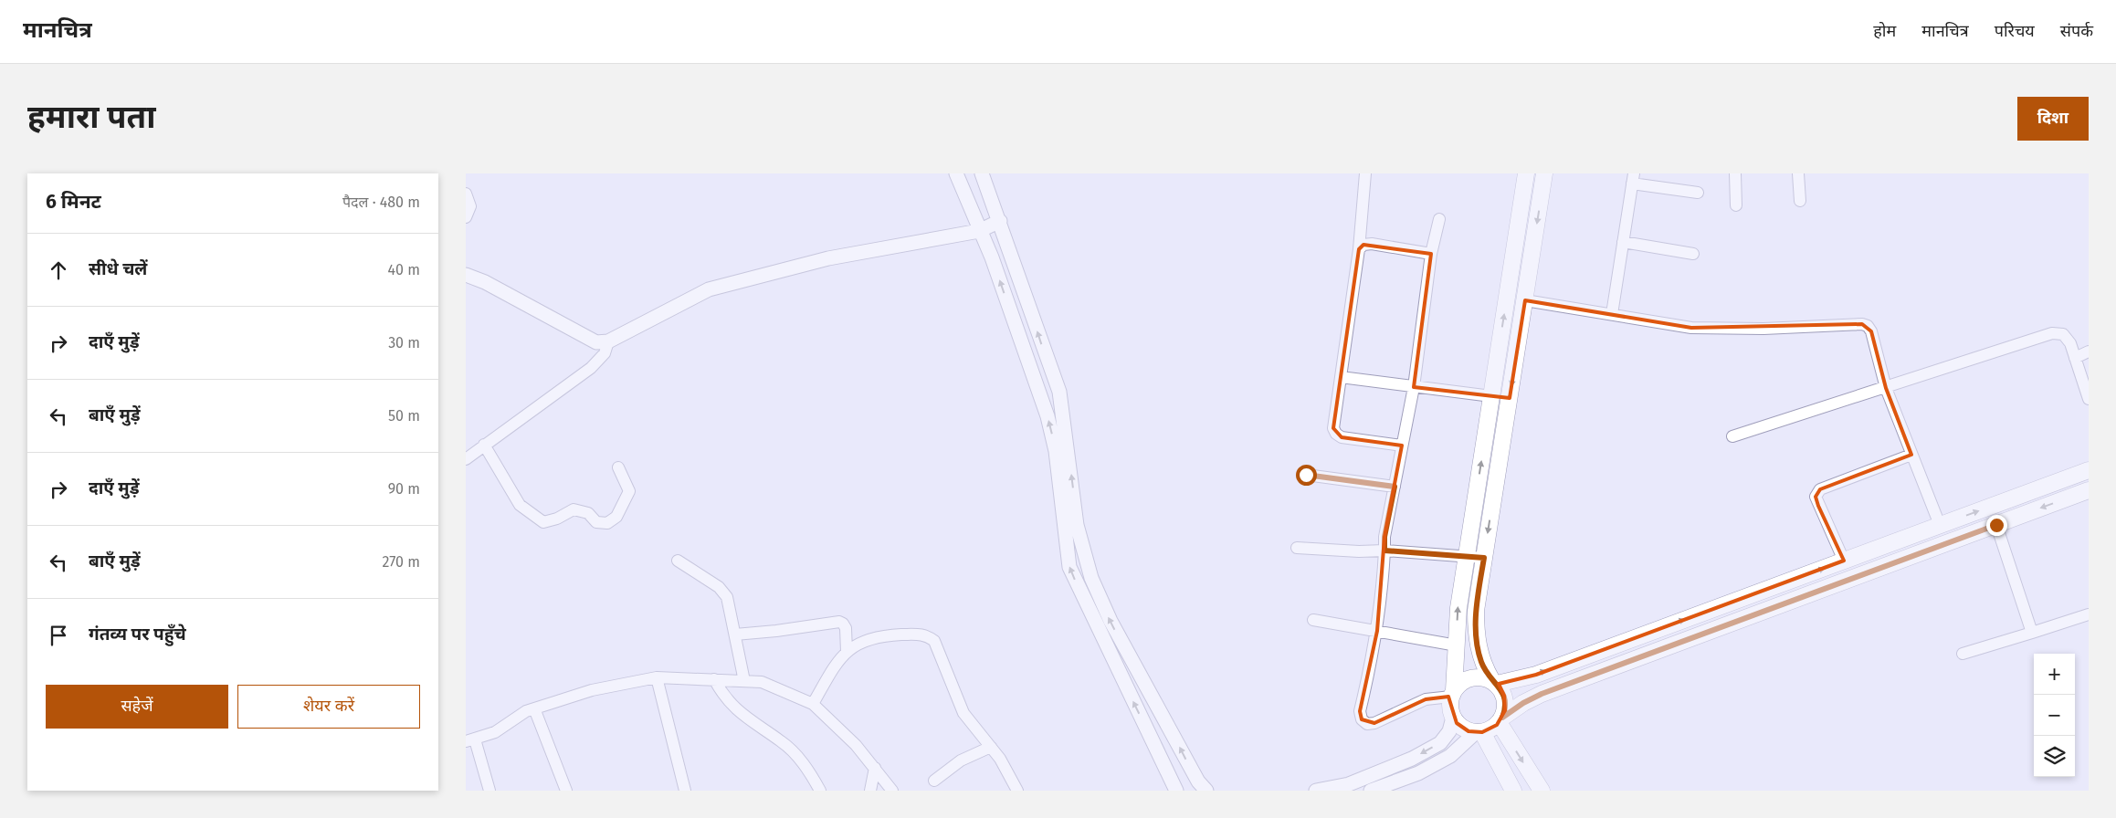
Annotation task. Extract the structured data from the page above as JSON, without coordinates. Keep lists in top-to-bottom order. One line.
{"page":{"header":"मानचित्र","nav":["होम","मानचित्र","परिचय","संपर्क"],"buttons":["दिशा",["सहेजें","शेयर करें"]],"title":"हमारा पता","heading":["6 मिनट","पैदल · 480 m"],"list":[["सीधे चलें","40 m"],["दाएँ मुड़ें","30 m"],["बाएँ मुड़ें","50 m"],["दाएँ मुड़ें","90 m"],["बाएँ मुड़ें","270 m"],"गंतव्य पर पहुँचे"],"map_buttons":["+","−"]}}
